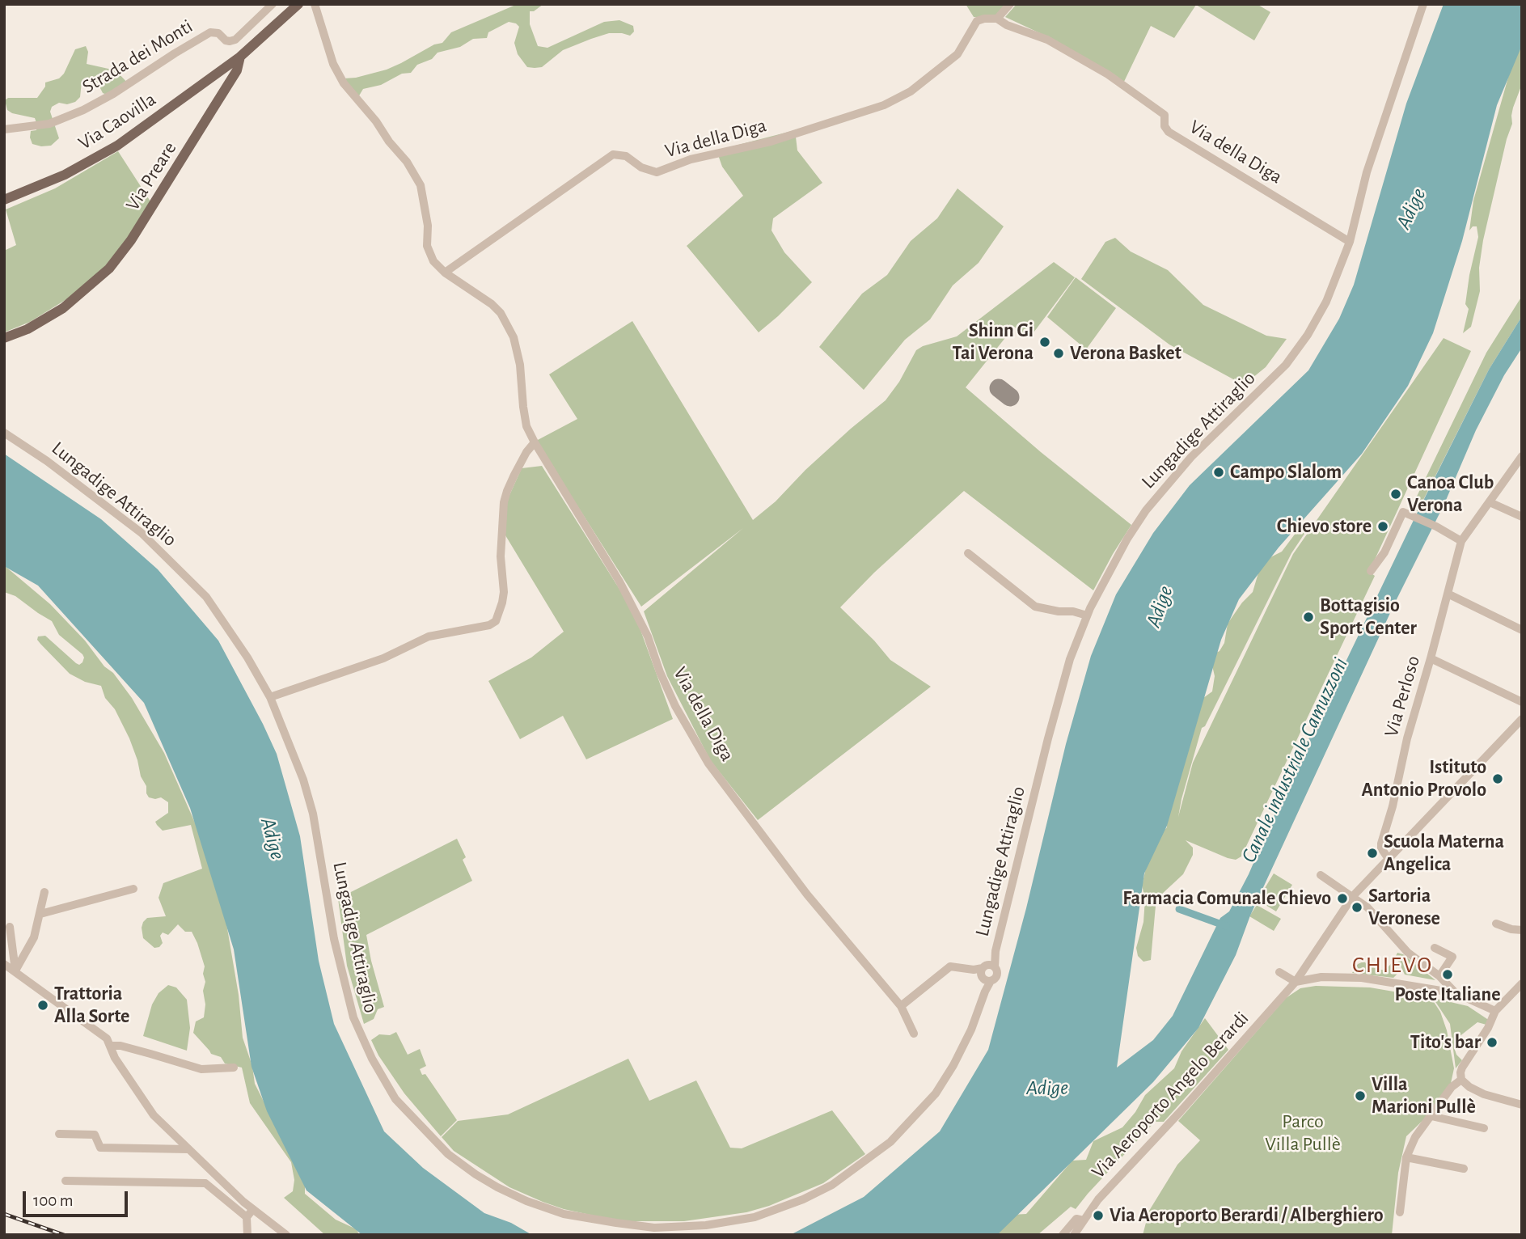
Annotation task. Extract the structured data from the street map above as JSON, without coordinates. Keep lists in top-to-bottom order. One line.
{"streets":{"main road":["Via Caovilla","Via Preare"],"street":["Strada dei Monti","Via della Diga","Lungadige Attiraglio","Via Perloso","Via Aeroporto Angelo Berardi"]},"crossings":[["Via Caovilla","Via Preare"],["Via della Diga","Lungadige Attiraglio"],["Via Perloso","Via Aeroporto Angelo Berardi"]],"districts":["CHIEVO"],"water":["Adige","Canale industriale Camuzzoni"],"parks":["Parco Villa Pullè"],"places":["Shinn Gi Tai Verona","Verona Basket","Campo Slalom","Canoa Club Verona","Chievo store","Bottagisio Sport Center","Istituto Antonio Provolo","Scuola Materna Angelica","Farmacia Comunale Chievo","Sartoria Veronese","Poste Italiane","Trattoria Alla Sorte","Tito's bar","Villa Marioni Pullè","Via Aeroporto Berardi / Alberghiero"],"scale_bar":"100 m"}
